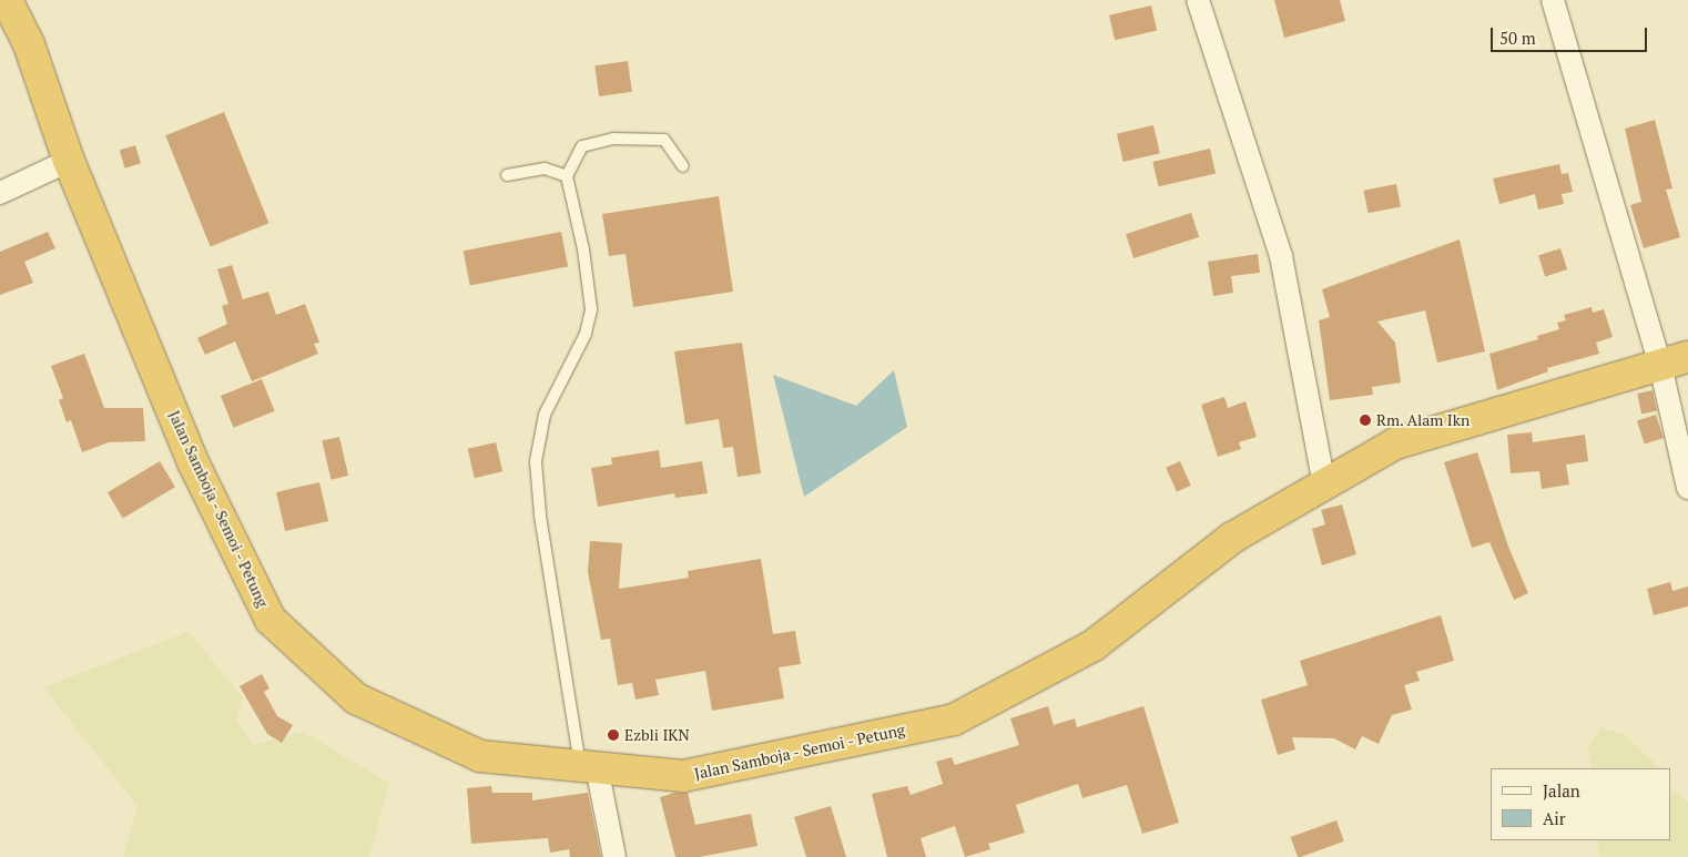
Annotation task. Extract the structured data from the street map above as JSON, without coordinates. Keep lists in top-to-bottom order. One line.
{"streets":{"highway":["Jalan Samboja - Semoi - Petung"]},"places":["Rm. Alam Ikn","Ezbli IKN"],"legend":["Jalan","Air"],"scale_bar":"50 m"}
